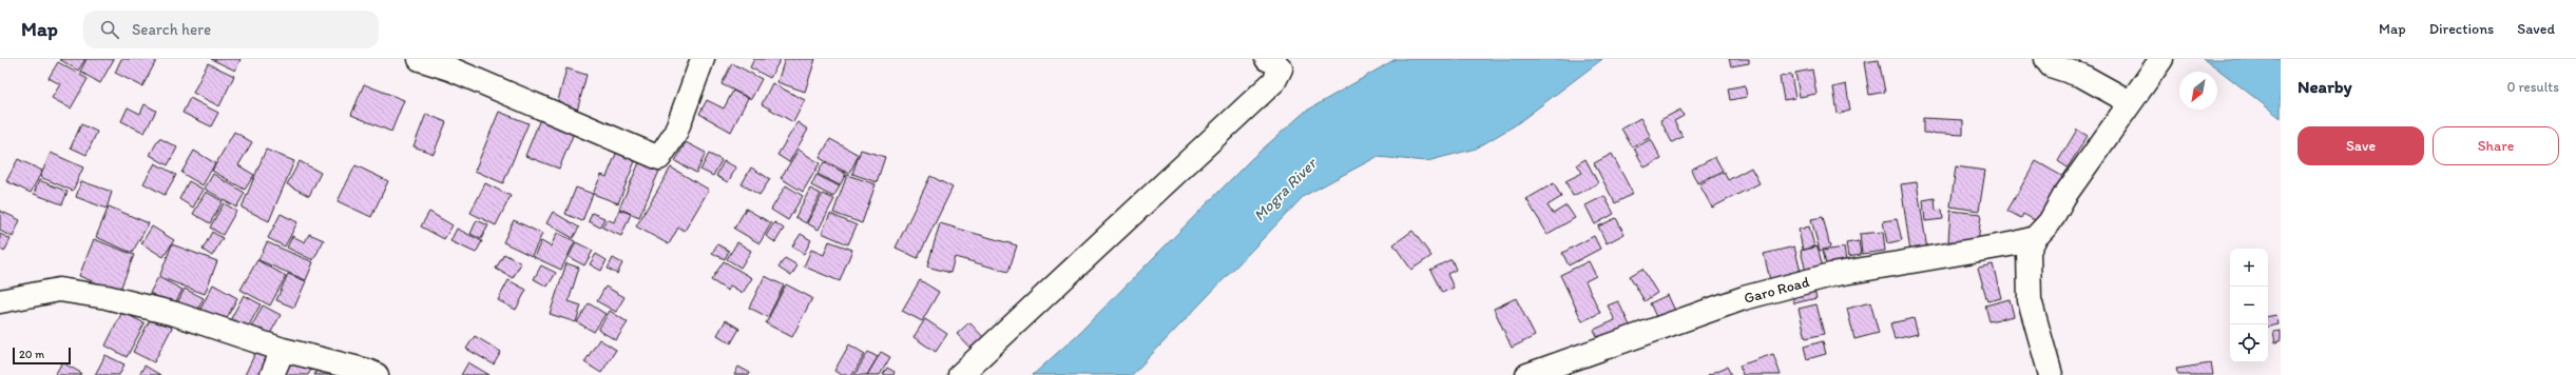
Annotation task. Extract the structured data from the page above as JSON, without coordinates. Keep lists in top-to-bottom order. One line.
{"streets":{"street":["Garo Road"]},"water":["Mogra River"],"scale_bar":"20 m","north":"bottom left","page":{"header":"Map","search":"Search here","nav":["Map","Directions","Saved"],"heading":["Nearby","0 results"],"buttons":["Save","Share"],"map_buttons":["+","−"],"scale":"20 m"}}
